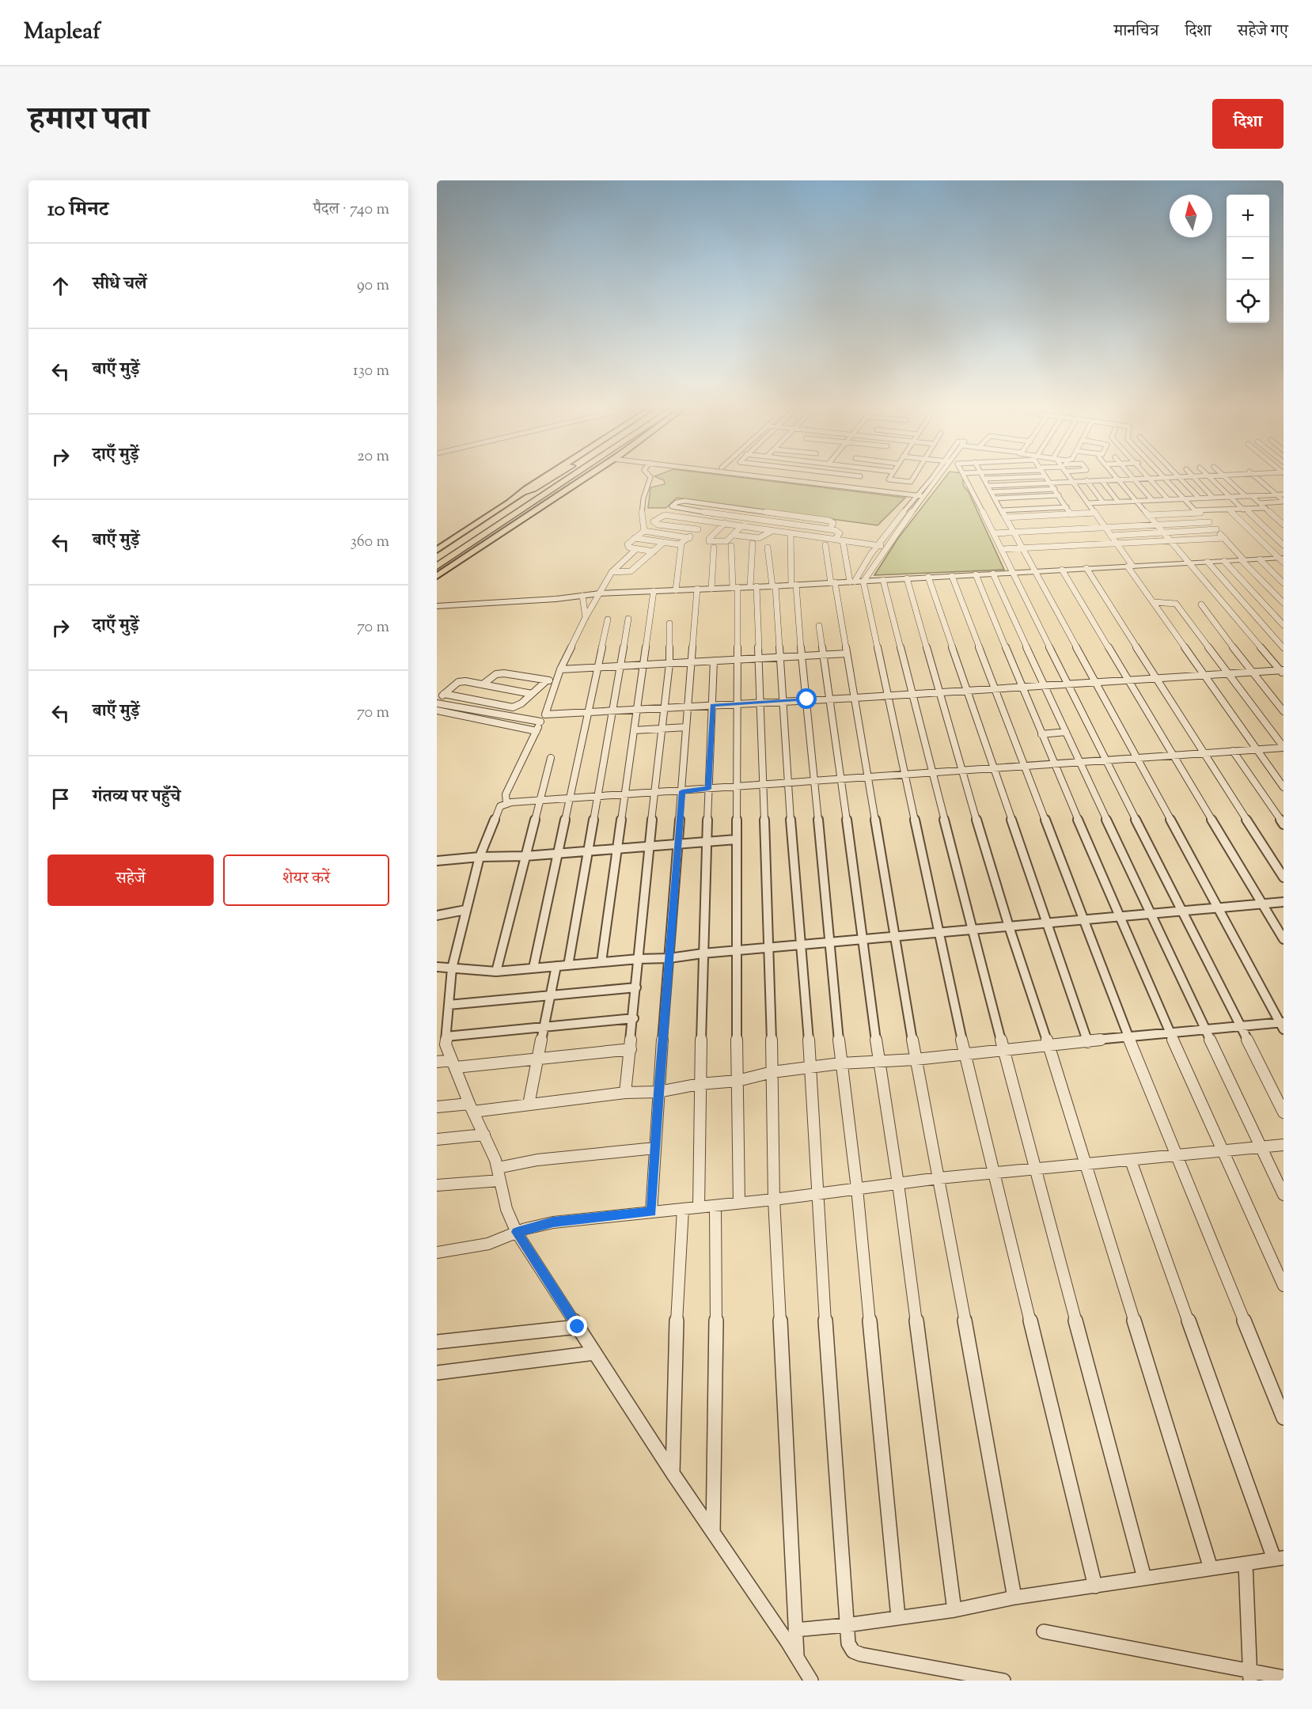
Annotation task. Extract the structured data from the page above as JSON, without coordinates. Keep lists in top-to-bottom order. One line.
{"north":"top","page":{"header":"Mapleaf","nav":["मानचित्र","दिशा","सहेजे गए"],"title":"हमारा पता","buttons":["दिशा",["सहेजें","शेयर करें"]],"heading":["10 मिनट","पैदल · 740 m"],"map_buttons":["+","−"],"list":[["सीधे चलें","90 m"],["बाएँ मुड़ें","130 m"],["दाएँ मुड़ें","20 m"],["बाएँ मुड़ें","360 m"],["दाएँ मुड़ें","70 m"],["बाएँ मुड़ें","70 m"],"गंतव्य पर पहुँचे"]}}
